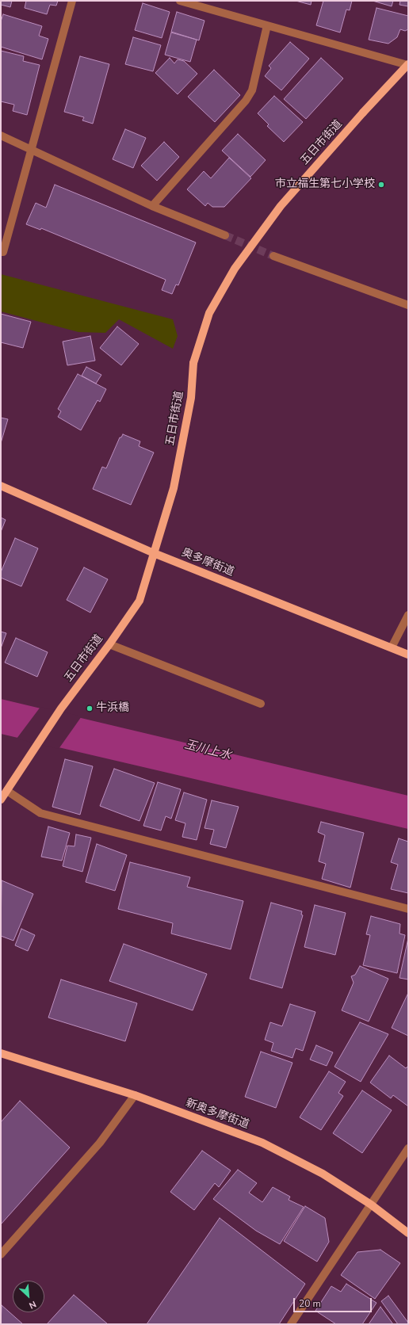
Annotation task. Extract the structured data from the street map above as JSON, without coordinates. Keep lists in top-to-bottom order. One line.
{"streets":{"main road":["五日市街道","奥多摩街道","新奥多摩街道"]},"crossings":[["五日市街道","奥多摩街道"]],"water":["玉川上水"],"places":["市立福生第七小学校","牛浜橋"],"scale_bar":"20 m","north":"bottom right"}
